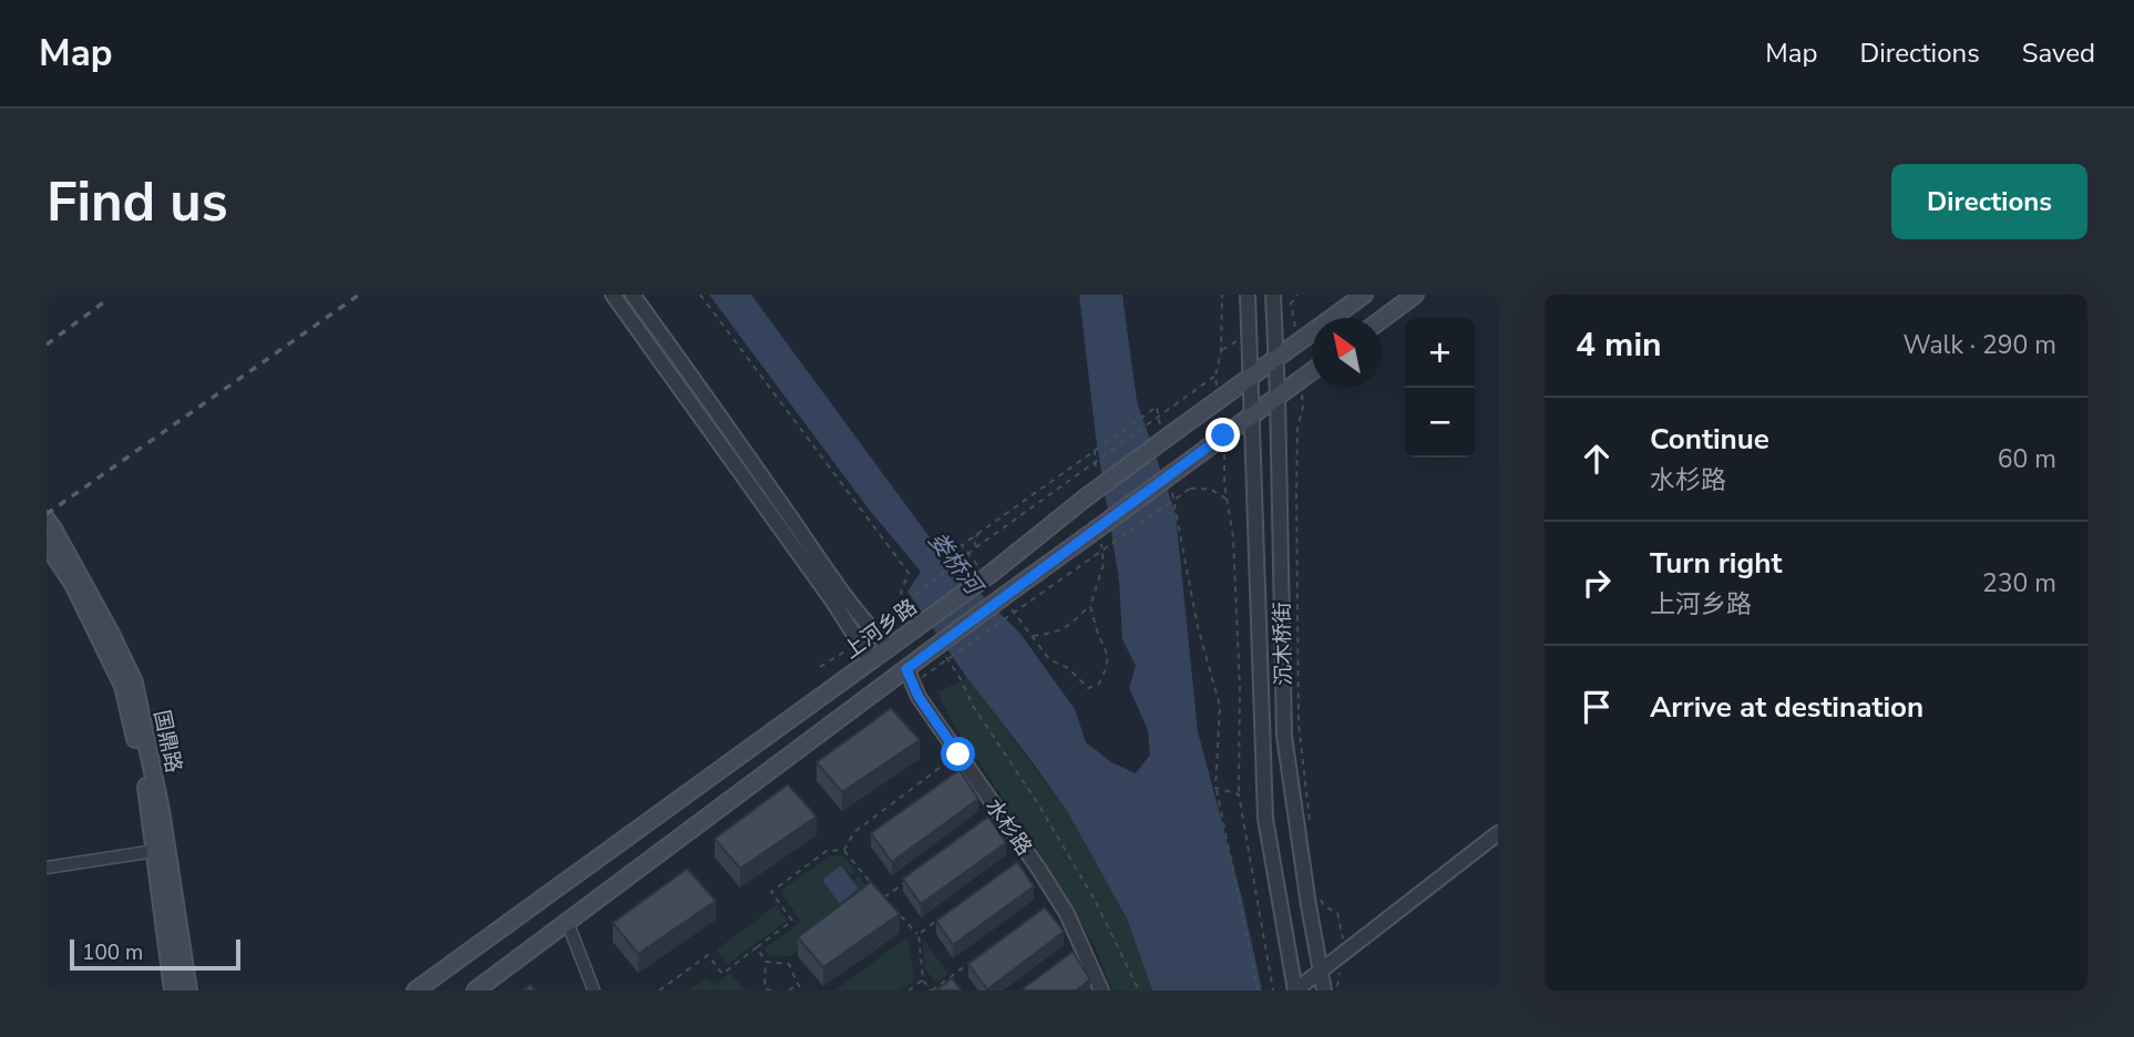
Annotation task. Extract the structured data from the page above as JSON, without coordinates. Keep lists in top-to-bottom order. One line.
{"streets":{"main road":["上河乡路","国鼎路"],"street":["沉木桥街","水杉路"]},"crossings":[["上河乡路","沉木桥街"]],"water":["娄桥河"],"scale_bar":"100 m","north":"top left","page":{"header":"Map","nav":["Map","Directions","Saved"],"buttons":"Directions","title":"Find us","heading":["4 min","Walk · 290 m"],"map_buttons":["+","−"],"list":[["Continue","水杉路","60 m"],["Turn right","上河乡路","230 m"],"Arrive at destination"],"scale":"100 m"}}
